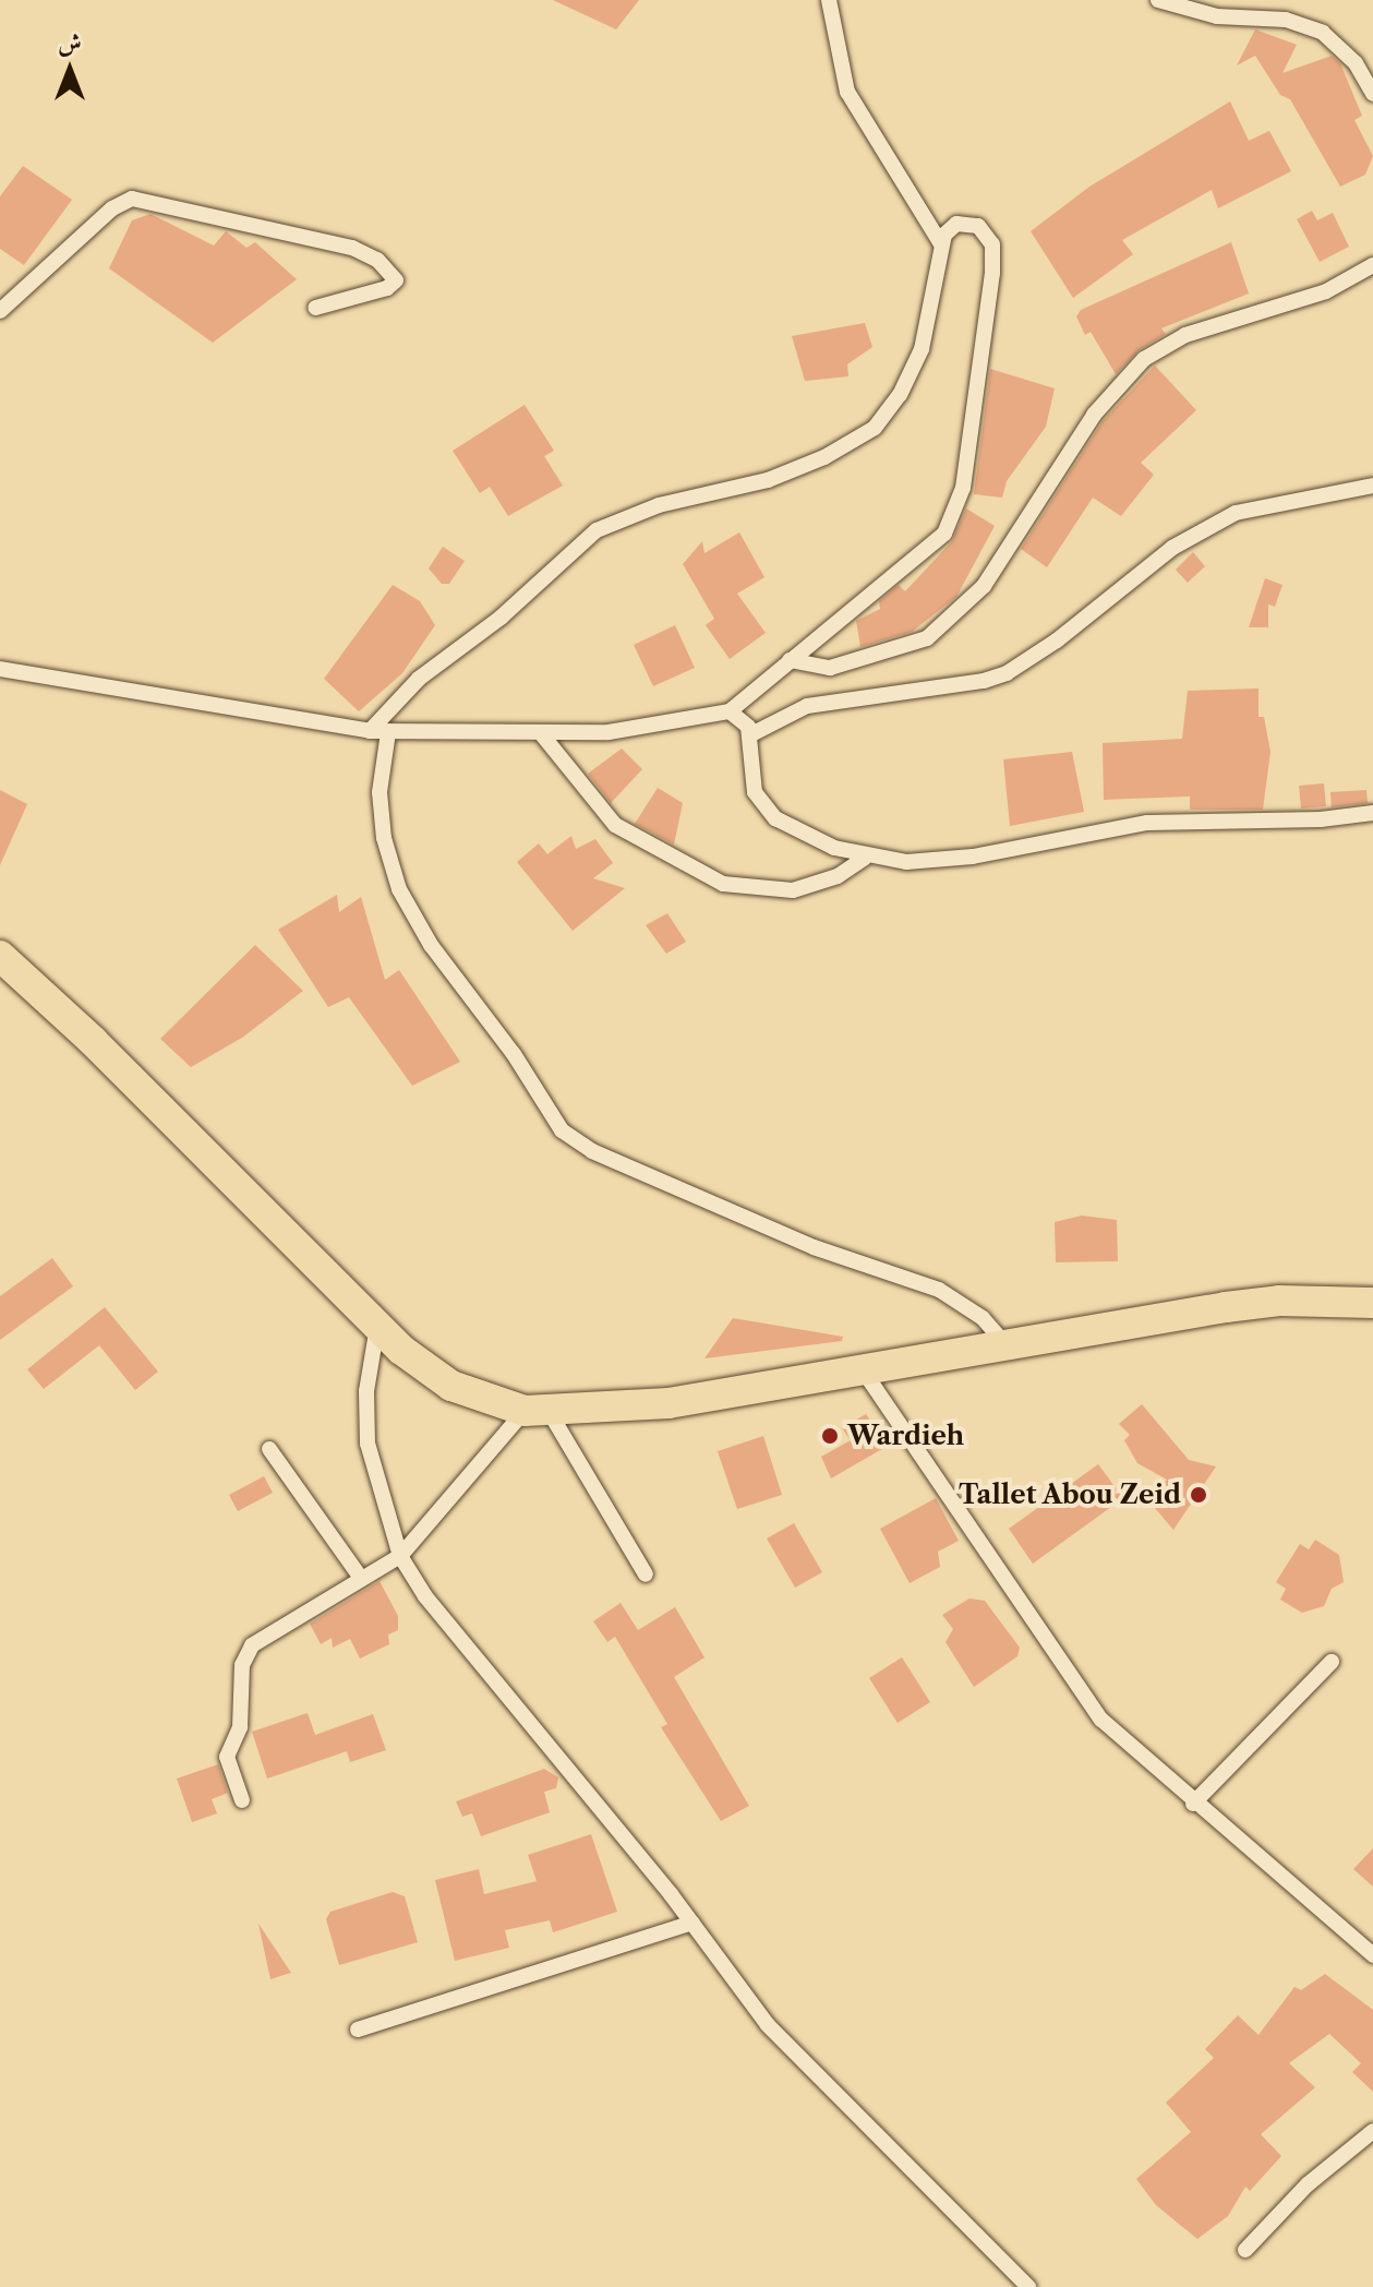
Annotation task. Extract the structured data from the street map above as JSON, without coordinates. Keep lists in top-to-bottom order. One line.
{"places":["Wardieh","Tallet Abou Zeid"],"north":"top"}
